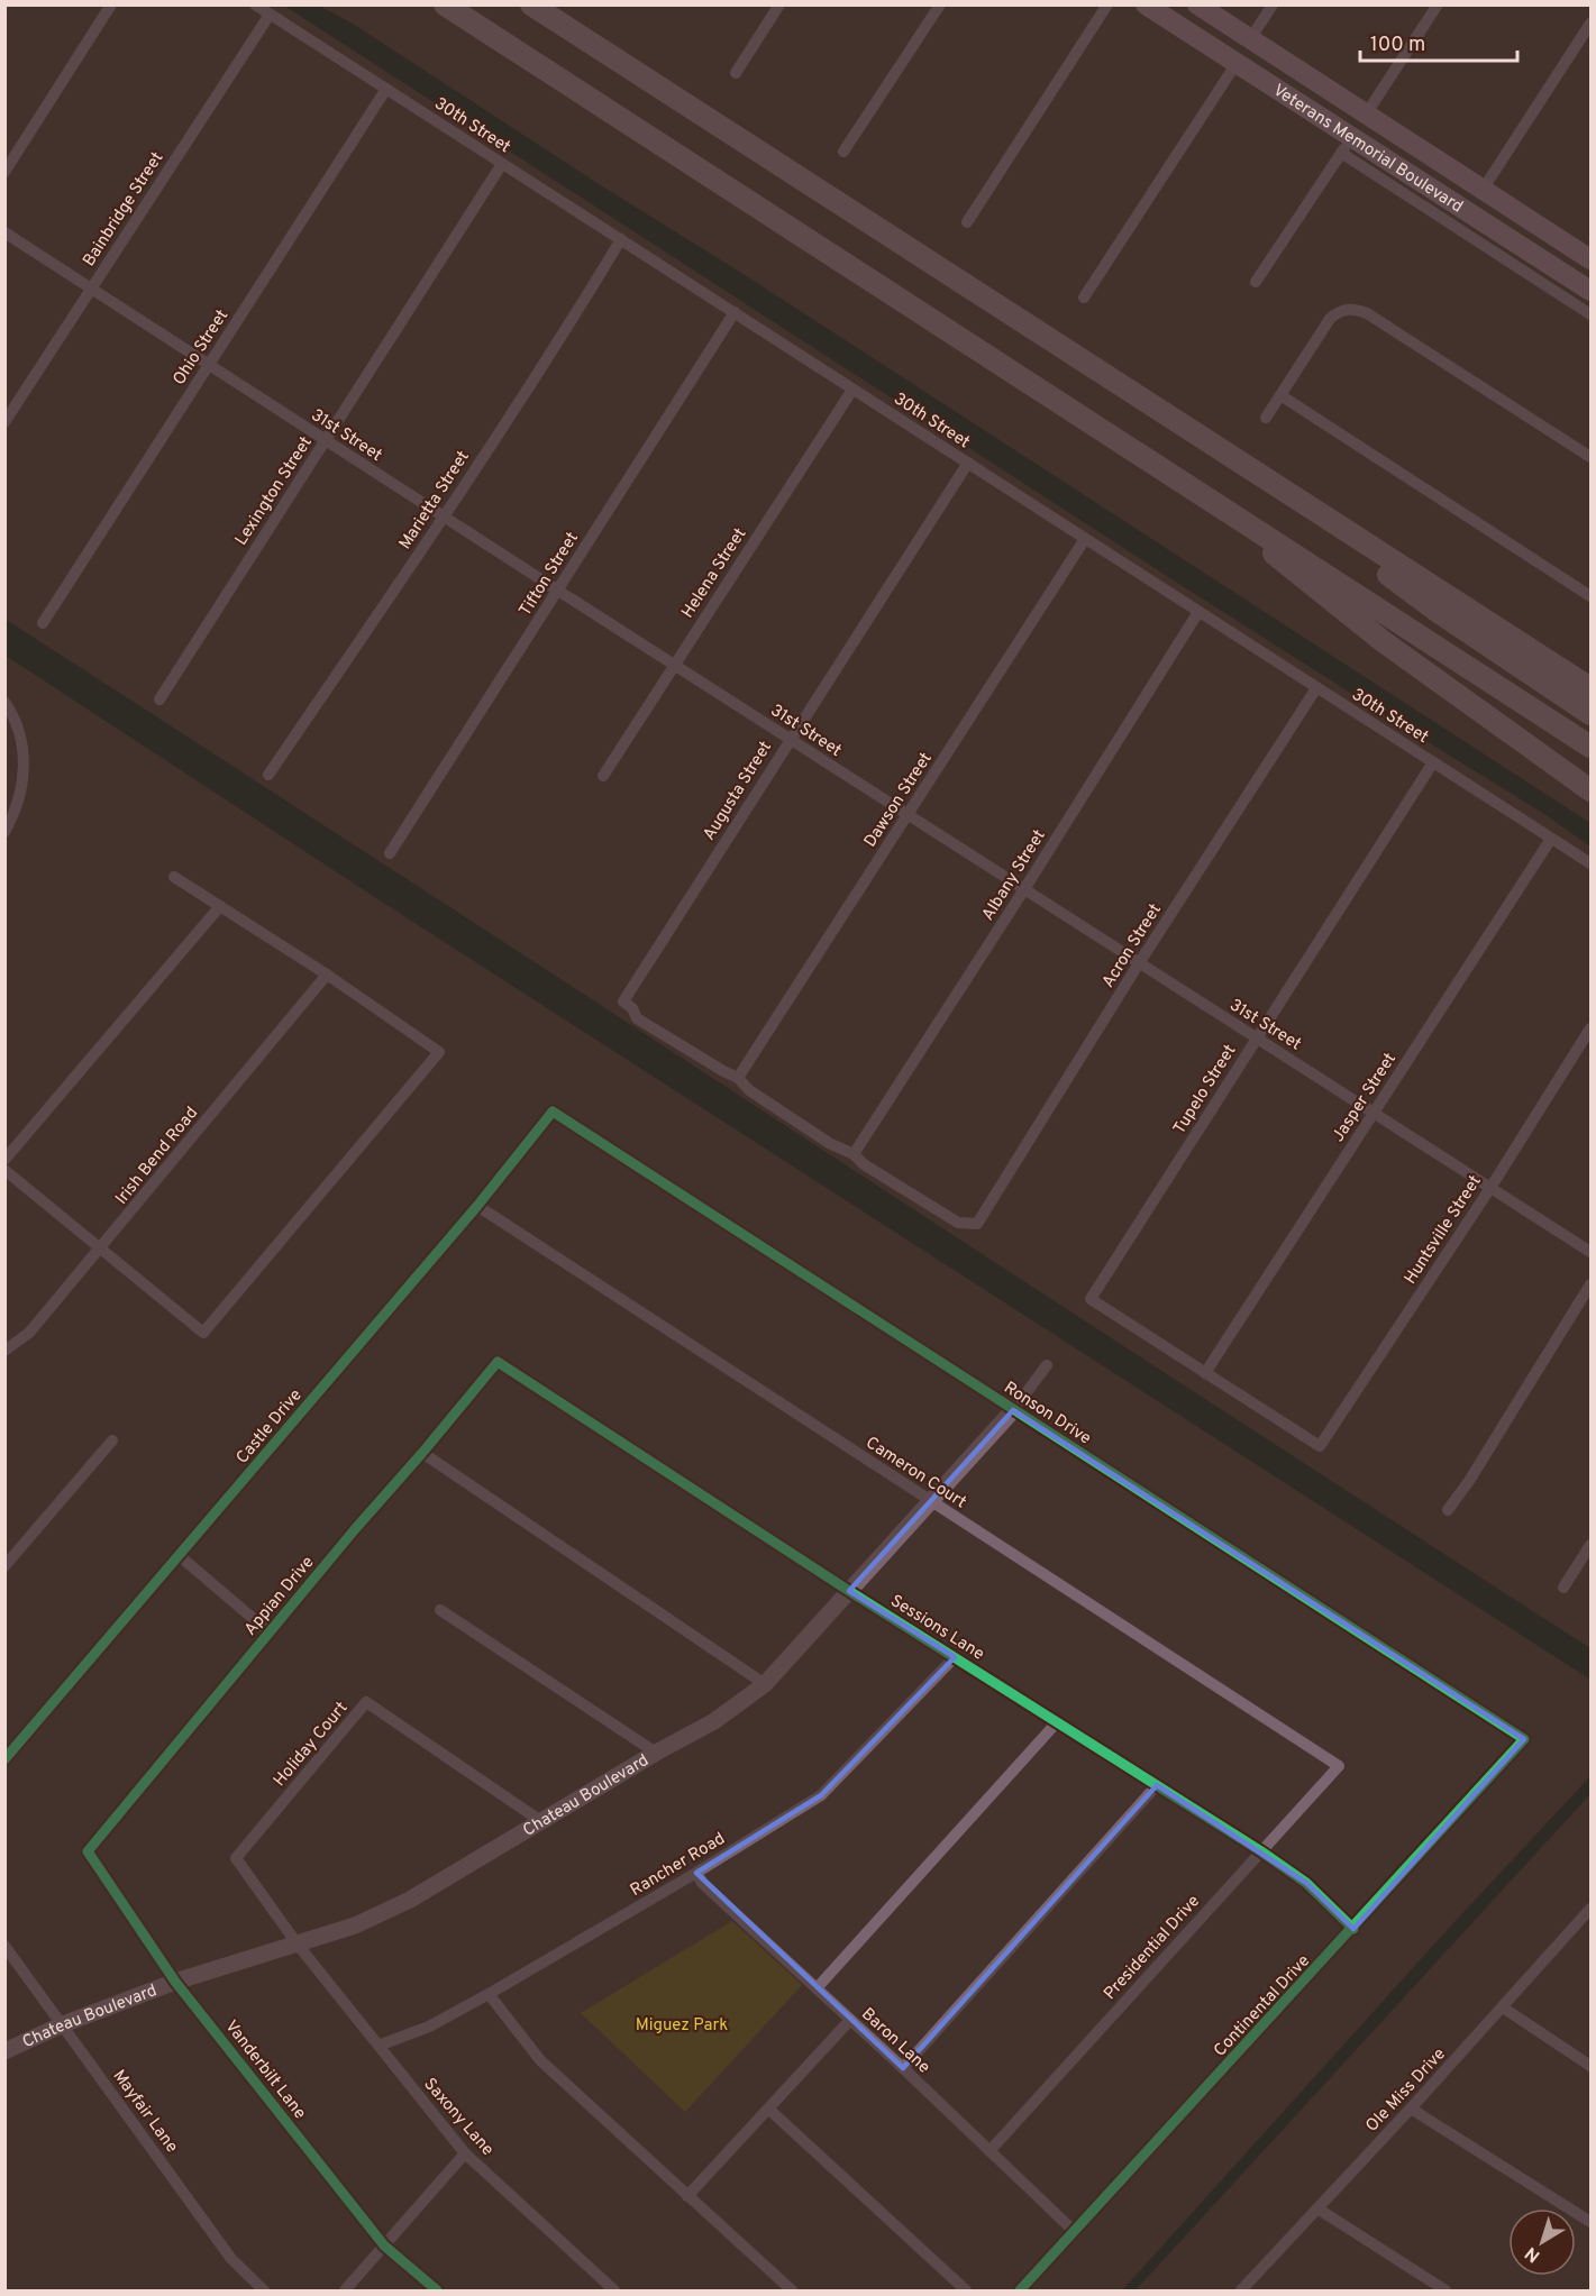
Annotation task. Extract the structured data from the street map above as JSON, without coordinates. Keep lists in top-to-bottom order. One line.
{"streets":{"main road":["Veterans Memorial Boulevard"],"street":["30th Street","Bainbridge Street","Ohio Street","31st Street","Lexington Street","Marietta Street","Helena Street","Tifton Street","Augusta Street","Dawson Street","Albany Street","Acron Street","Tupelo Street","Jasper Street","Irish Bend Road","Huntsville Street","Ronson Drive","Castle Drive","Cameron Court","Appian Drive","Sessions Lane","Holiday Court","Chateau Boulevard","Rancher Road","Presidential Drive","Continental Drive","Baron Lane","Vanderbilt Lane","Ole Miss Drive","Mayfair Lane","Saxony Lane"]},"crossings":[["30th Street","Bainbridge Street"],["30th Street","Ohio Street"],["30th Street","Lexington Street"],["30th Street","Marietta Street"],["30th Street","Helena Street"],["30th Street","Tifton Street"],["30th Street","Augusta Street"],["30th Street","Dawson Street"],["30th Street","Albany Street"],["30th Street","Acron Street"],["30th Street","Tupelo Street"],["30th Street","Jasper Street"],["Bainbridge Street","31st Street"],["Ohio Street","31st Street"],["31st Street","Lexington Street"],["31st Street","Marietta Street"],["31st Street","Helena Street"],["31st Street","Tifton Street"],["31st Street","Augusta Street"],["31st Street","Dawson Street"],["31st Street","Albany Street"],["31st Street","Acron Street"],["31st Street","Tupelo Street"],["31st Street","Jasper Street"],["31st Street","Huntsville Street"],["Augusta Street","Dawson Street"],["Albany Street","Acron Street"],["Tupelo Street","Jasper Street"],["Tupelo Street","Huntsville Street"],["Jasper Street","Huntsville Street"],["Ronson Drive","Castle Drive"],["Ronson Drive","Chateau Boulevard"],["Ronson Drive","Continental Drive"],["Castle Drive","Cameron Court"],["Cameron Court","Chateau Boulevard"],["Cameron Court","Presidential Drive"],["Appian Drive","Sessions Lane"],["Appian Drive","Vanderbilt Lane"],["Sessions Lane","Chateau Boulevard"],["Sessions Lane","Rancher Road"],["Sessions Lane","Presidential Drive"],["Sessions Lane","Continental Drive"],["Holiday Court","Chateau Boulevard"],["Holiday Court","Saxony Lane"],["Chateau Boulevard","Vanderbilt Lane"],["Chateau Boulevard","Mayfair Lane"],["Chateau Boulevard","Saxony Lane"],["Rancher Road","Baron Lane"],["Rancher Road","Saxony Lane"],["Presidential Drive","Baron Lane"],["Continental Drive","Baron Lane"]],"parks":["Miguez Park"],"scale_bar":"100 m","north":"bottom left"}
